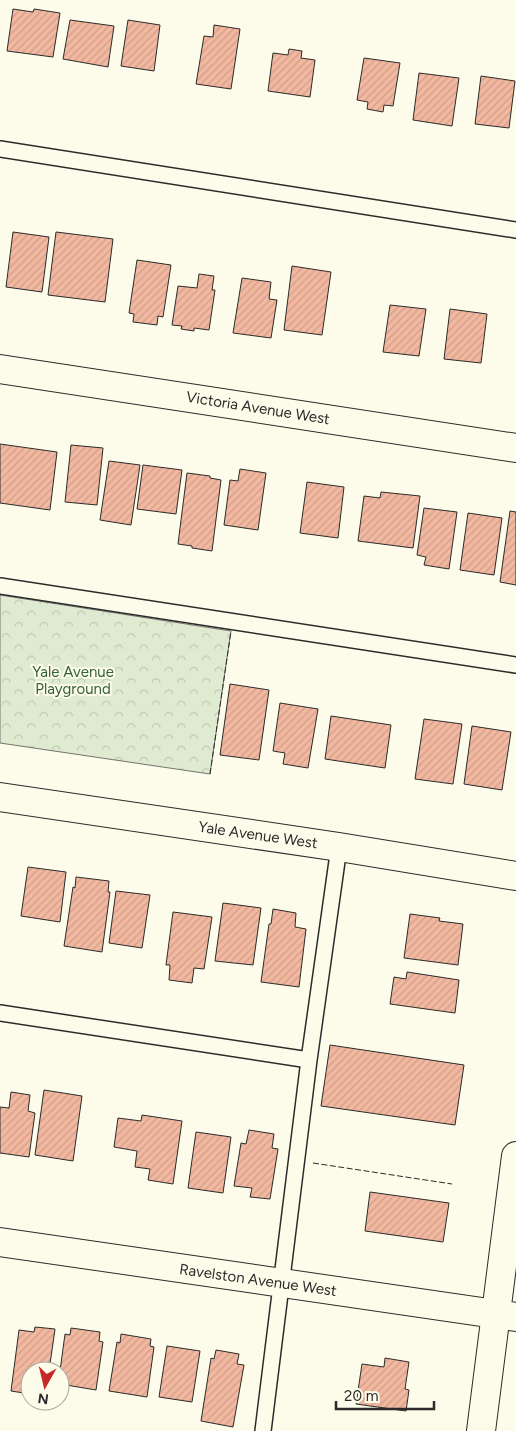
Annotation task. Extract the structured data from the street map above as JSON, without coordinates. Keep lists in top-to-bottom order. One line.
{"streets":{"street":["Victoria Avenue West","Yale Avenue West","Ravelston Avenue West"]},"parks":["Yale Avenue Playground"],"scale_bar":"20 m","north":"bottom"}
